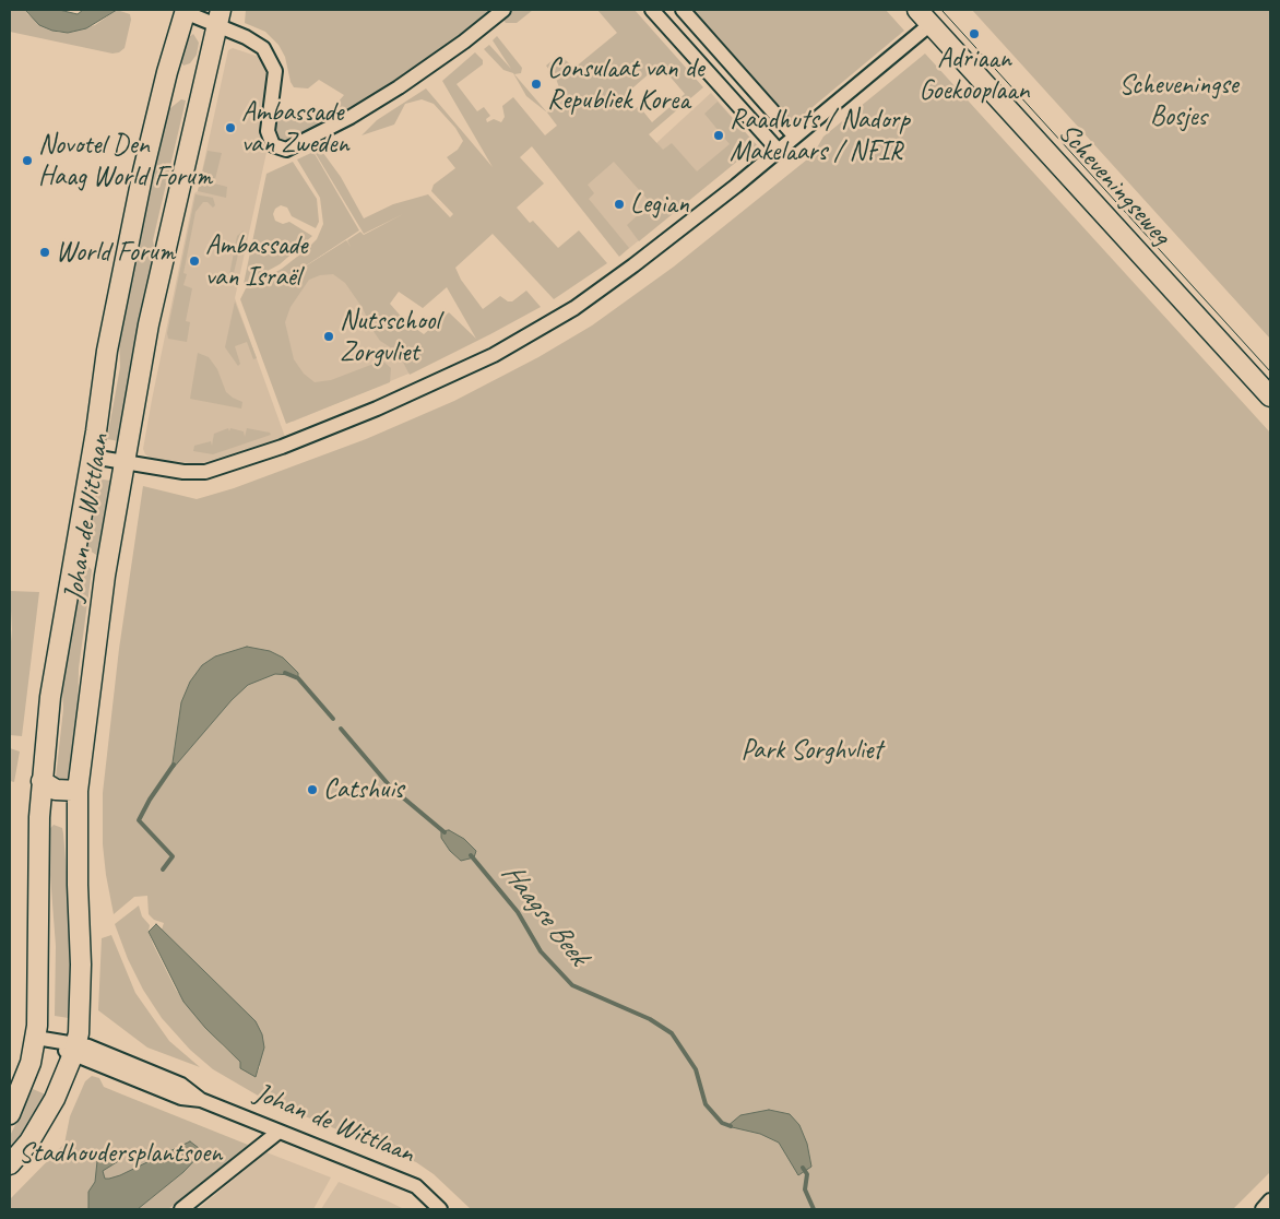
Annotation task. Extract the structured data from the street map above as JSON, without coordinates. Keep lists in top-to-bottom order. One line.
{"streets":{"main road":["Scheveningseweg","Johan de Wittlaan"]},"water":["Haagse Beek"],"parks":["Scheveningse Bosjes","Park Sorghvliet","Stadhoudersplantsoen"],"places":["Adriaan Goekooplaan","Consulaat van de Republiek Korea","Ambassade van Zweden","Raadhuts / Nadorp Makelaars / NFIR","Novotel Den Haag World Forum","Legian","World Forum","Ambassade van Israël","Nutsschool Zorgvliet","Catshuis"]}
